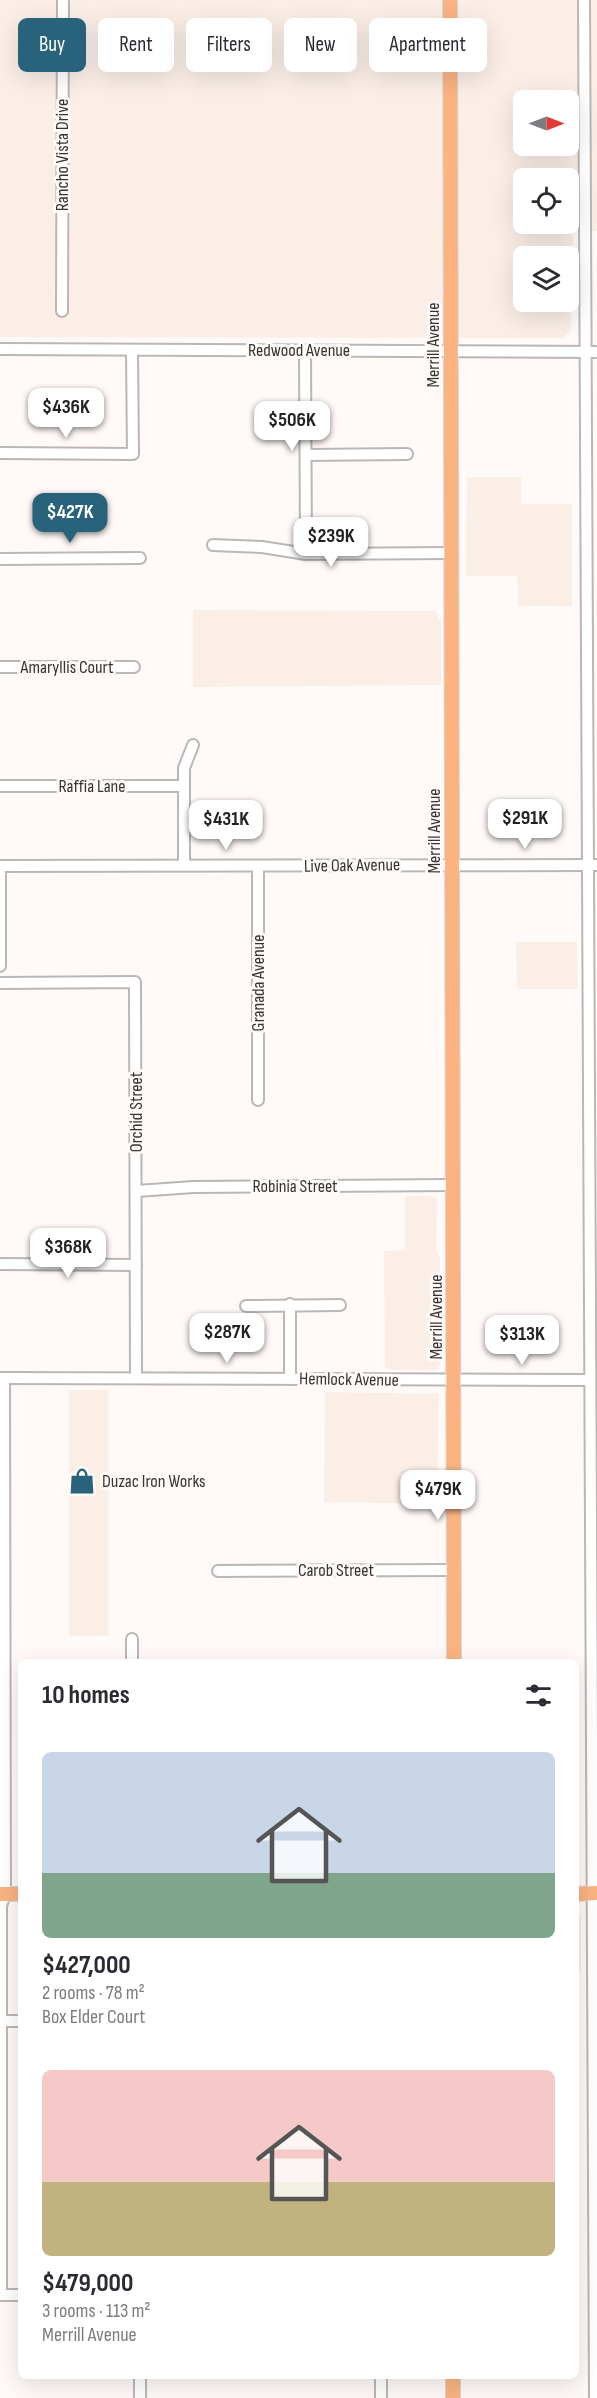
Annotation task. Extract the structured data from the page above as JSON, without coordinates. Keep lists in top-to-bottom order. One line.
{"streets":{"main road":["Merrill Avenue"],"street":["Rancho Vista Drive","Redwood Avenue","Amaryllis Court","Raffia Lane","Live Oak Avenue","Granada Avenue","Orchid Street","Robinia Street","Hemlock Avenue","Carob Street"]},"crossings":[["Merrill Avenue","Redwood Avenue"],["Merrill Avenue","Live Oak Avenue"],["Merrill Avenue","Robinia Street"],["Merrill Avenue","Hemlock Avenue"],["Merrill Avenue","Carob Street"],["Live Oak Avenue","Granada Avenue"],["Orchid Street","Robinia Street"],["Orchid Street","Hemlock Avenue"]],"places":{"shop":["Duzac Iron Works"]},"north":"right","page":{"chip":["Buy","Rent","Filters","New","Apartment"],"price":["$436K","$506K","$427K","$239K","$291K","$431K","$368K","$287K","$313K","$479K"],"heading":"10 homes","list":[{"name":"$427,000","note":"2 rooms · 78 m² · Box Elder Court"},{"name":"$479,000","note":"3 rooms · 113 m² · Merrill Avenue"}]}}
